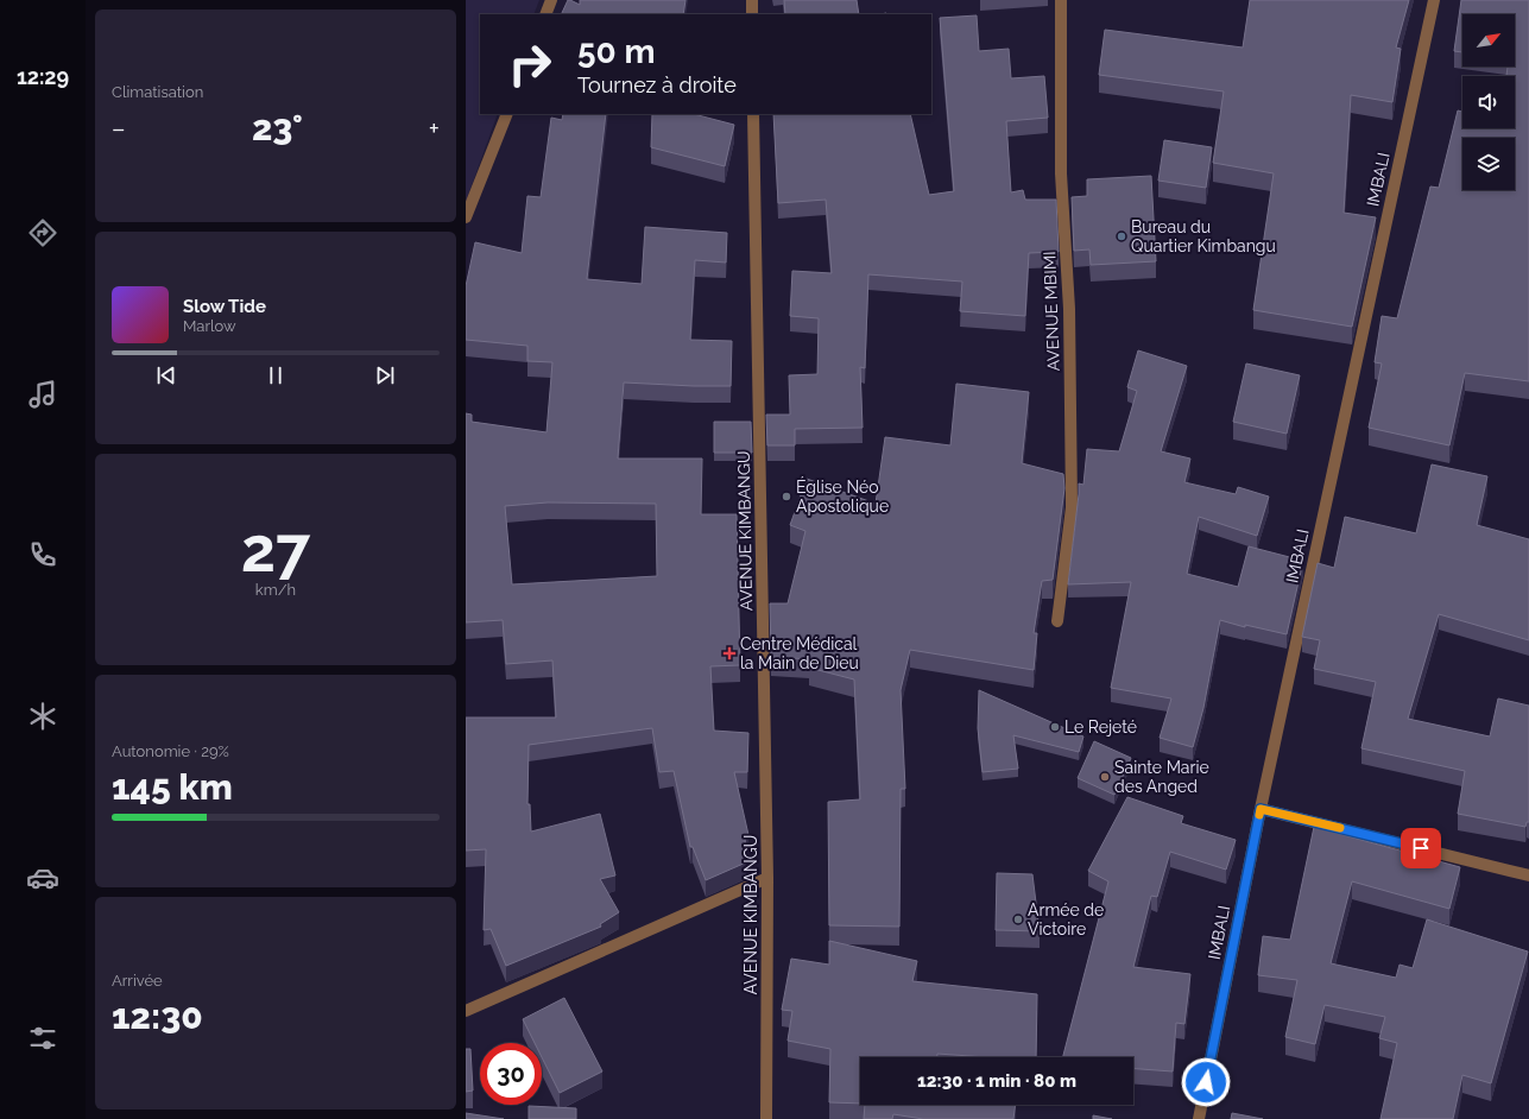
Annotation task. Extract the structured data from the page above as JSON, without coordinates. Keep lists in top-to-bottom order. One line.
{"streets":{"street":["IMBALI","AVENUE MBIMI","AVENUE KIMBANGU"]},"places":{"other":["Bureau du Quartier Kimbangu","Église Néo Apostolique","Le Rejeté","Sainte Marie des Anged","Armée de Victoire"],"health":["Centre Médical la Main de Dieu"]},"north":"top right","page":{"tabs":"12:29","tile":["Climatisation",["27","km/h"],["Autonomie · 29%","145 km"],["Arrivée","12:30"]],"turn":["50 m","Tournez à droite"],"heat":["−","23°","+"],"song":["Slow Tide","Marlow"],"limit":"30","trip":"12:30 · 1 min · 80 m"}}
